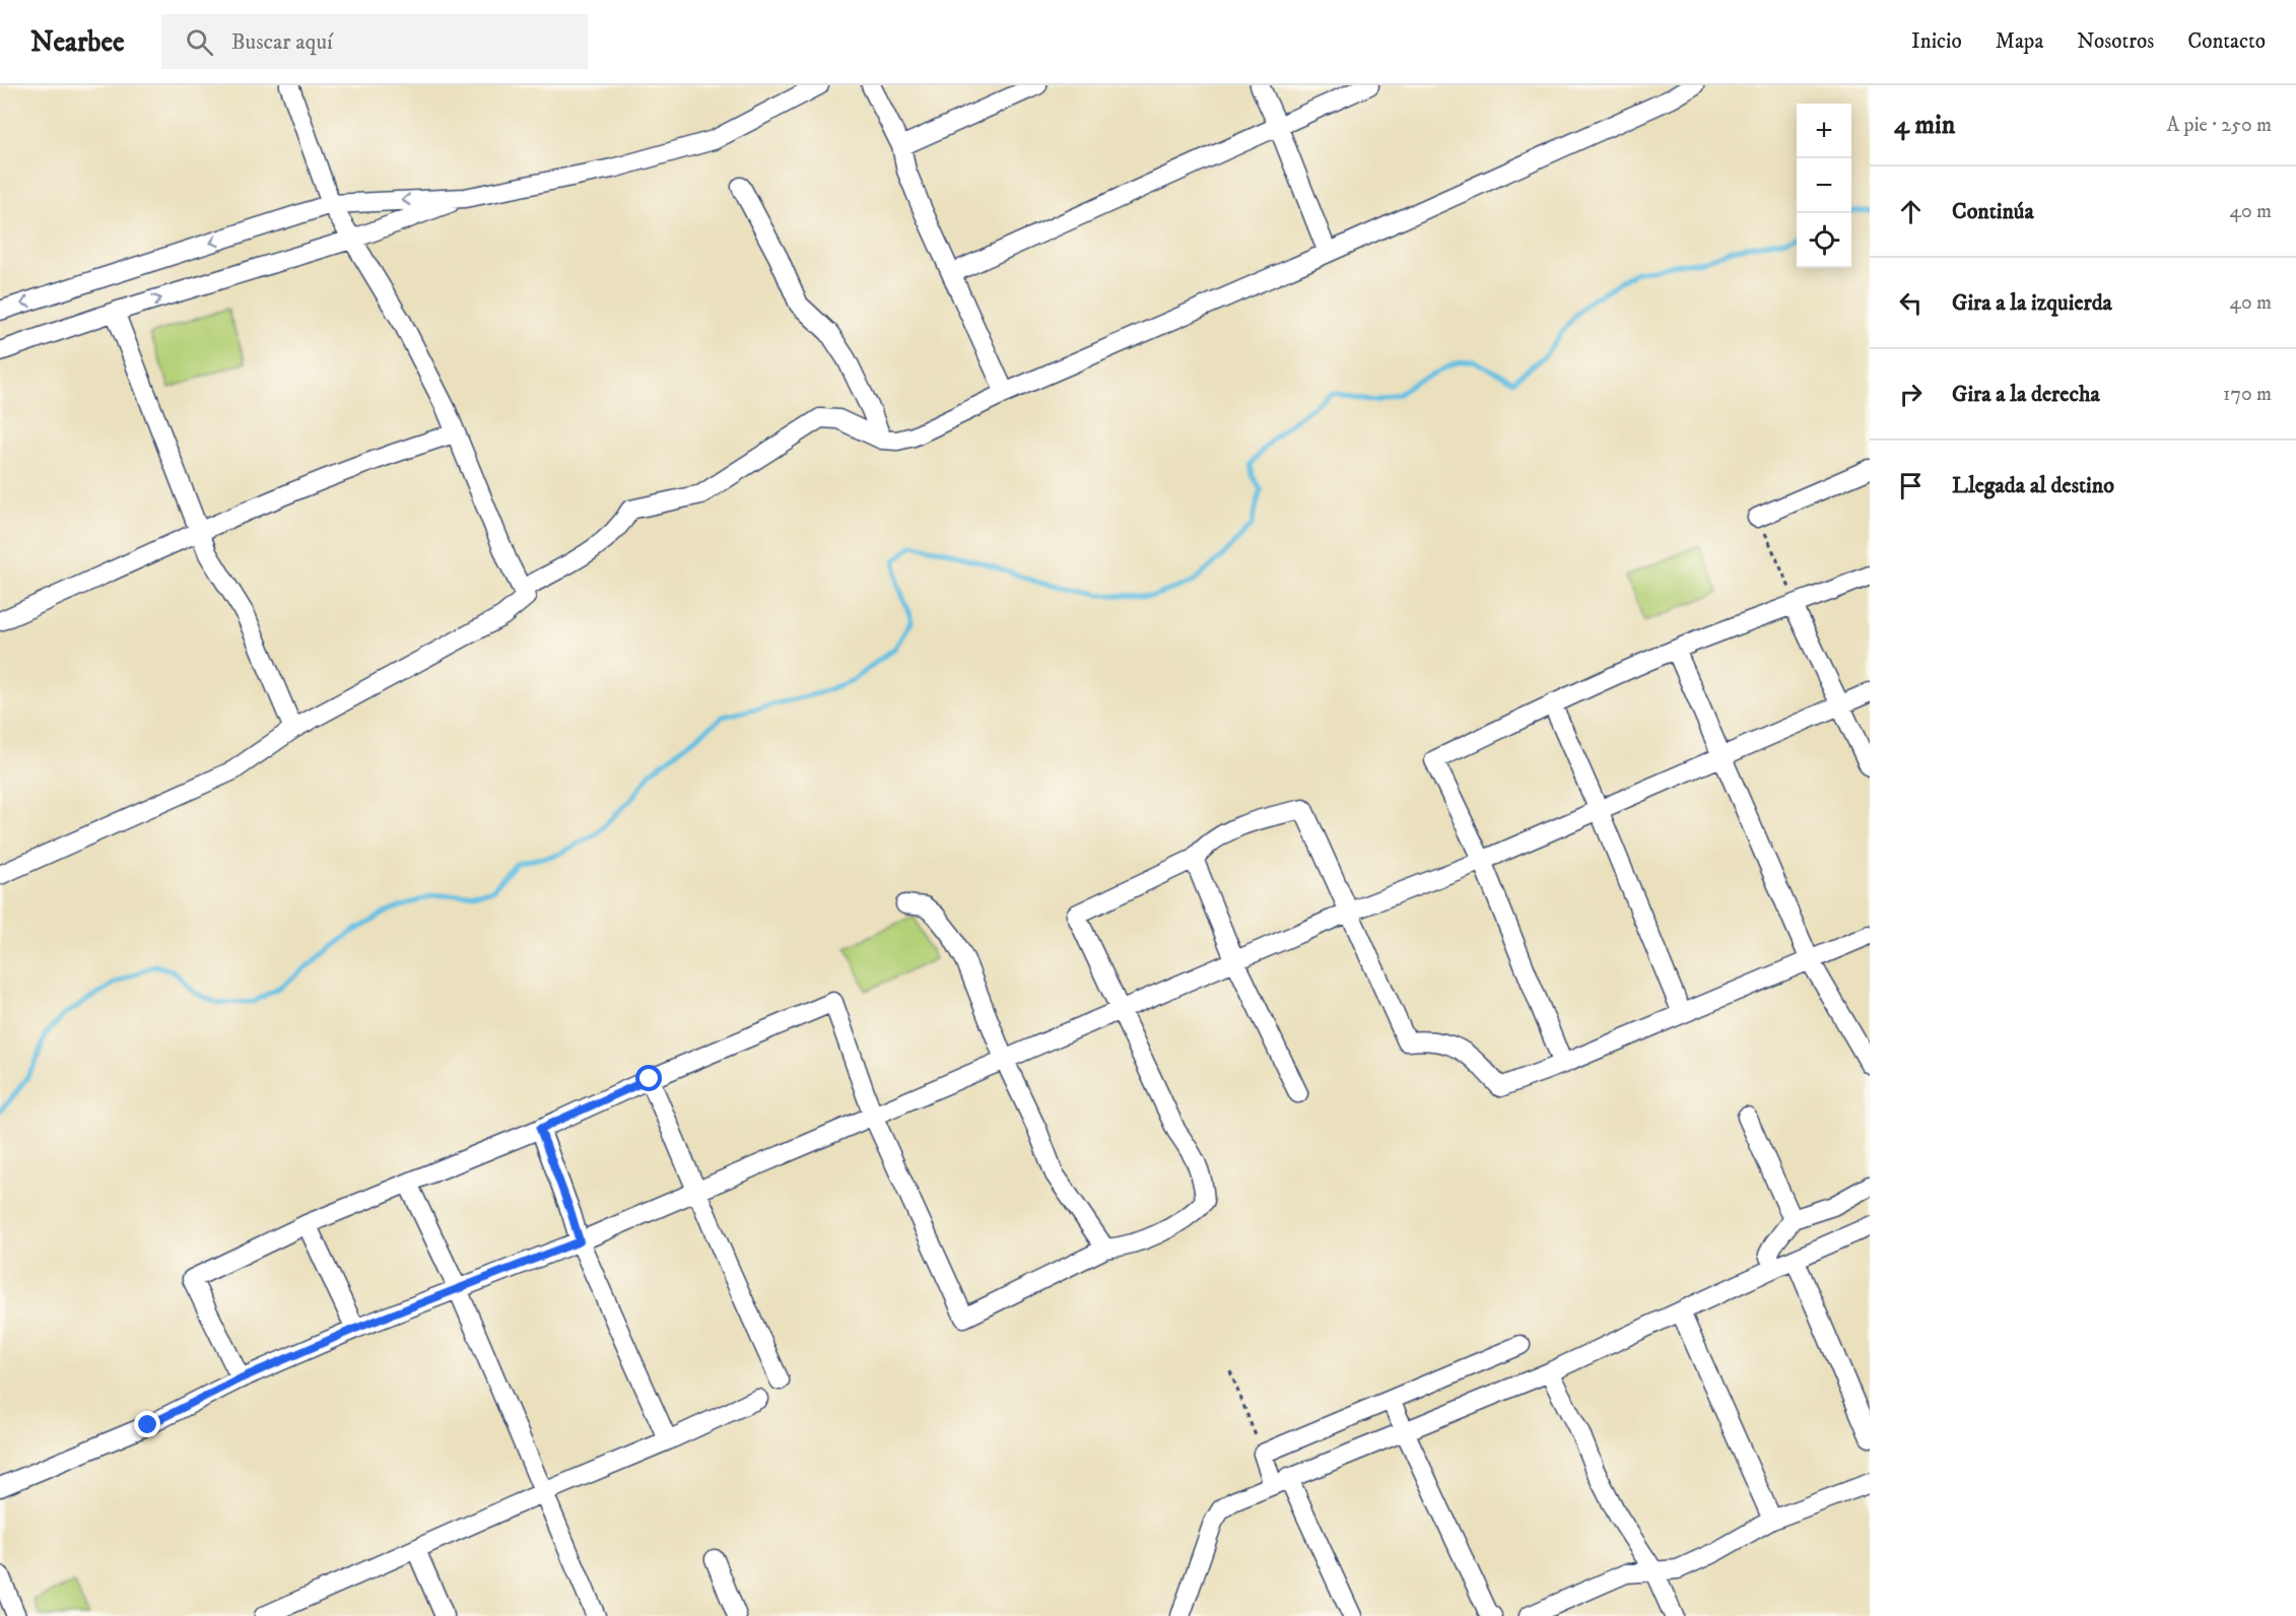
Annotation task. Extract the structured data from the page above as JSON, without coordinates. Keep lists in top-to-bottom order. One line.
{"page":{"header":"Nearbee","search":"Buscar aquí","nav":["Inicio","Mapa","Nosotros","Contacto"],"heading":["4 min","A pie · 250 m"],"map_buttons":["+","−"],"list":[["Continúa","40 m"],["Gira a la izquierda","40 m"],["Gira a la derecha","170 m"],"Llegada al destino"]}}
